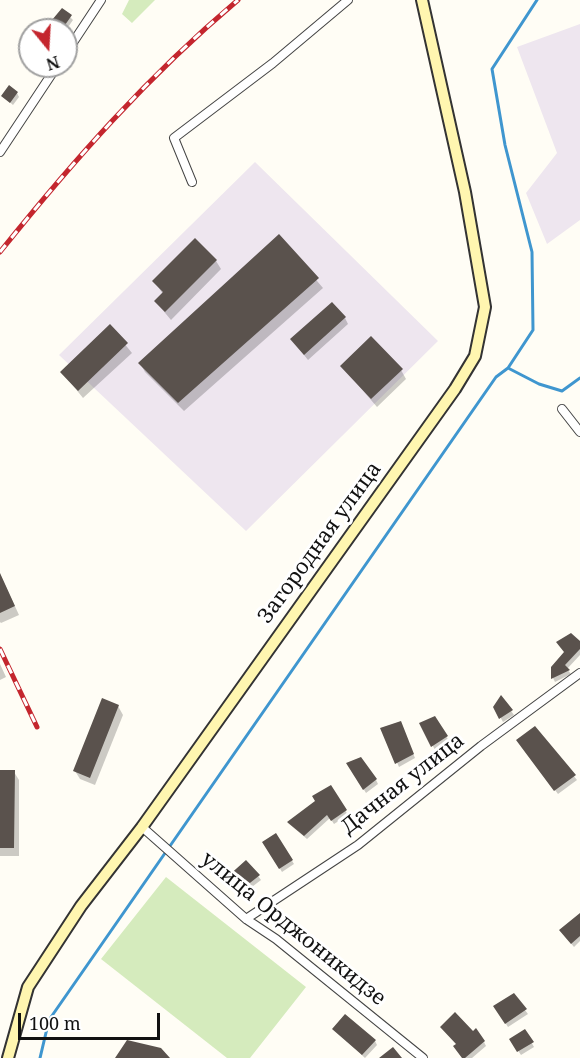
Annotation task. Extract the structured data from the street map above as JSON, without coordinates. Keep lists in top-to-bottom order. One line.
{"streets":{"main road":["Загородная улица"],"street":["Дачная улица","улица Орджоникидзе"]},"crossings":[["Загородная улица","улица Орджоникидзе"],["Дачная улица","улица Орджоникидзе"]],"scale_bar":"100 m","north":"bottom"}
